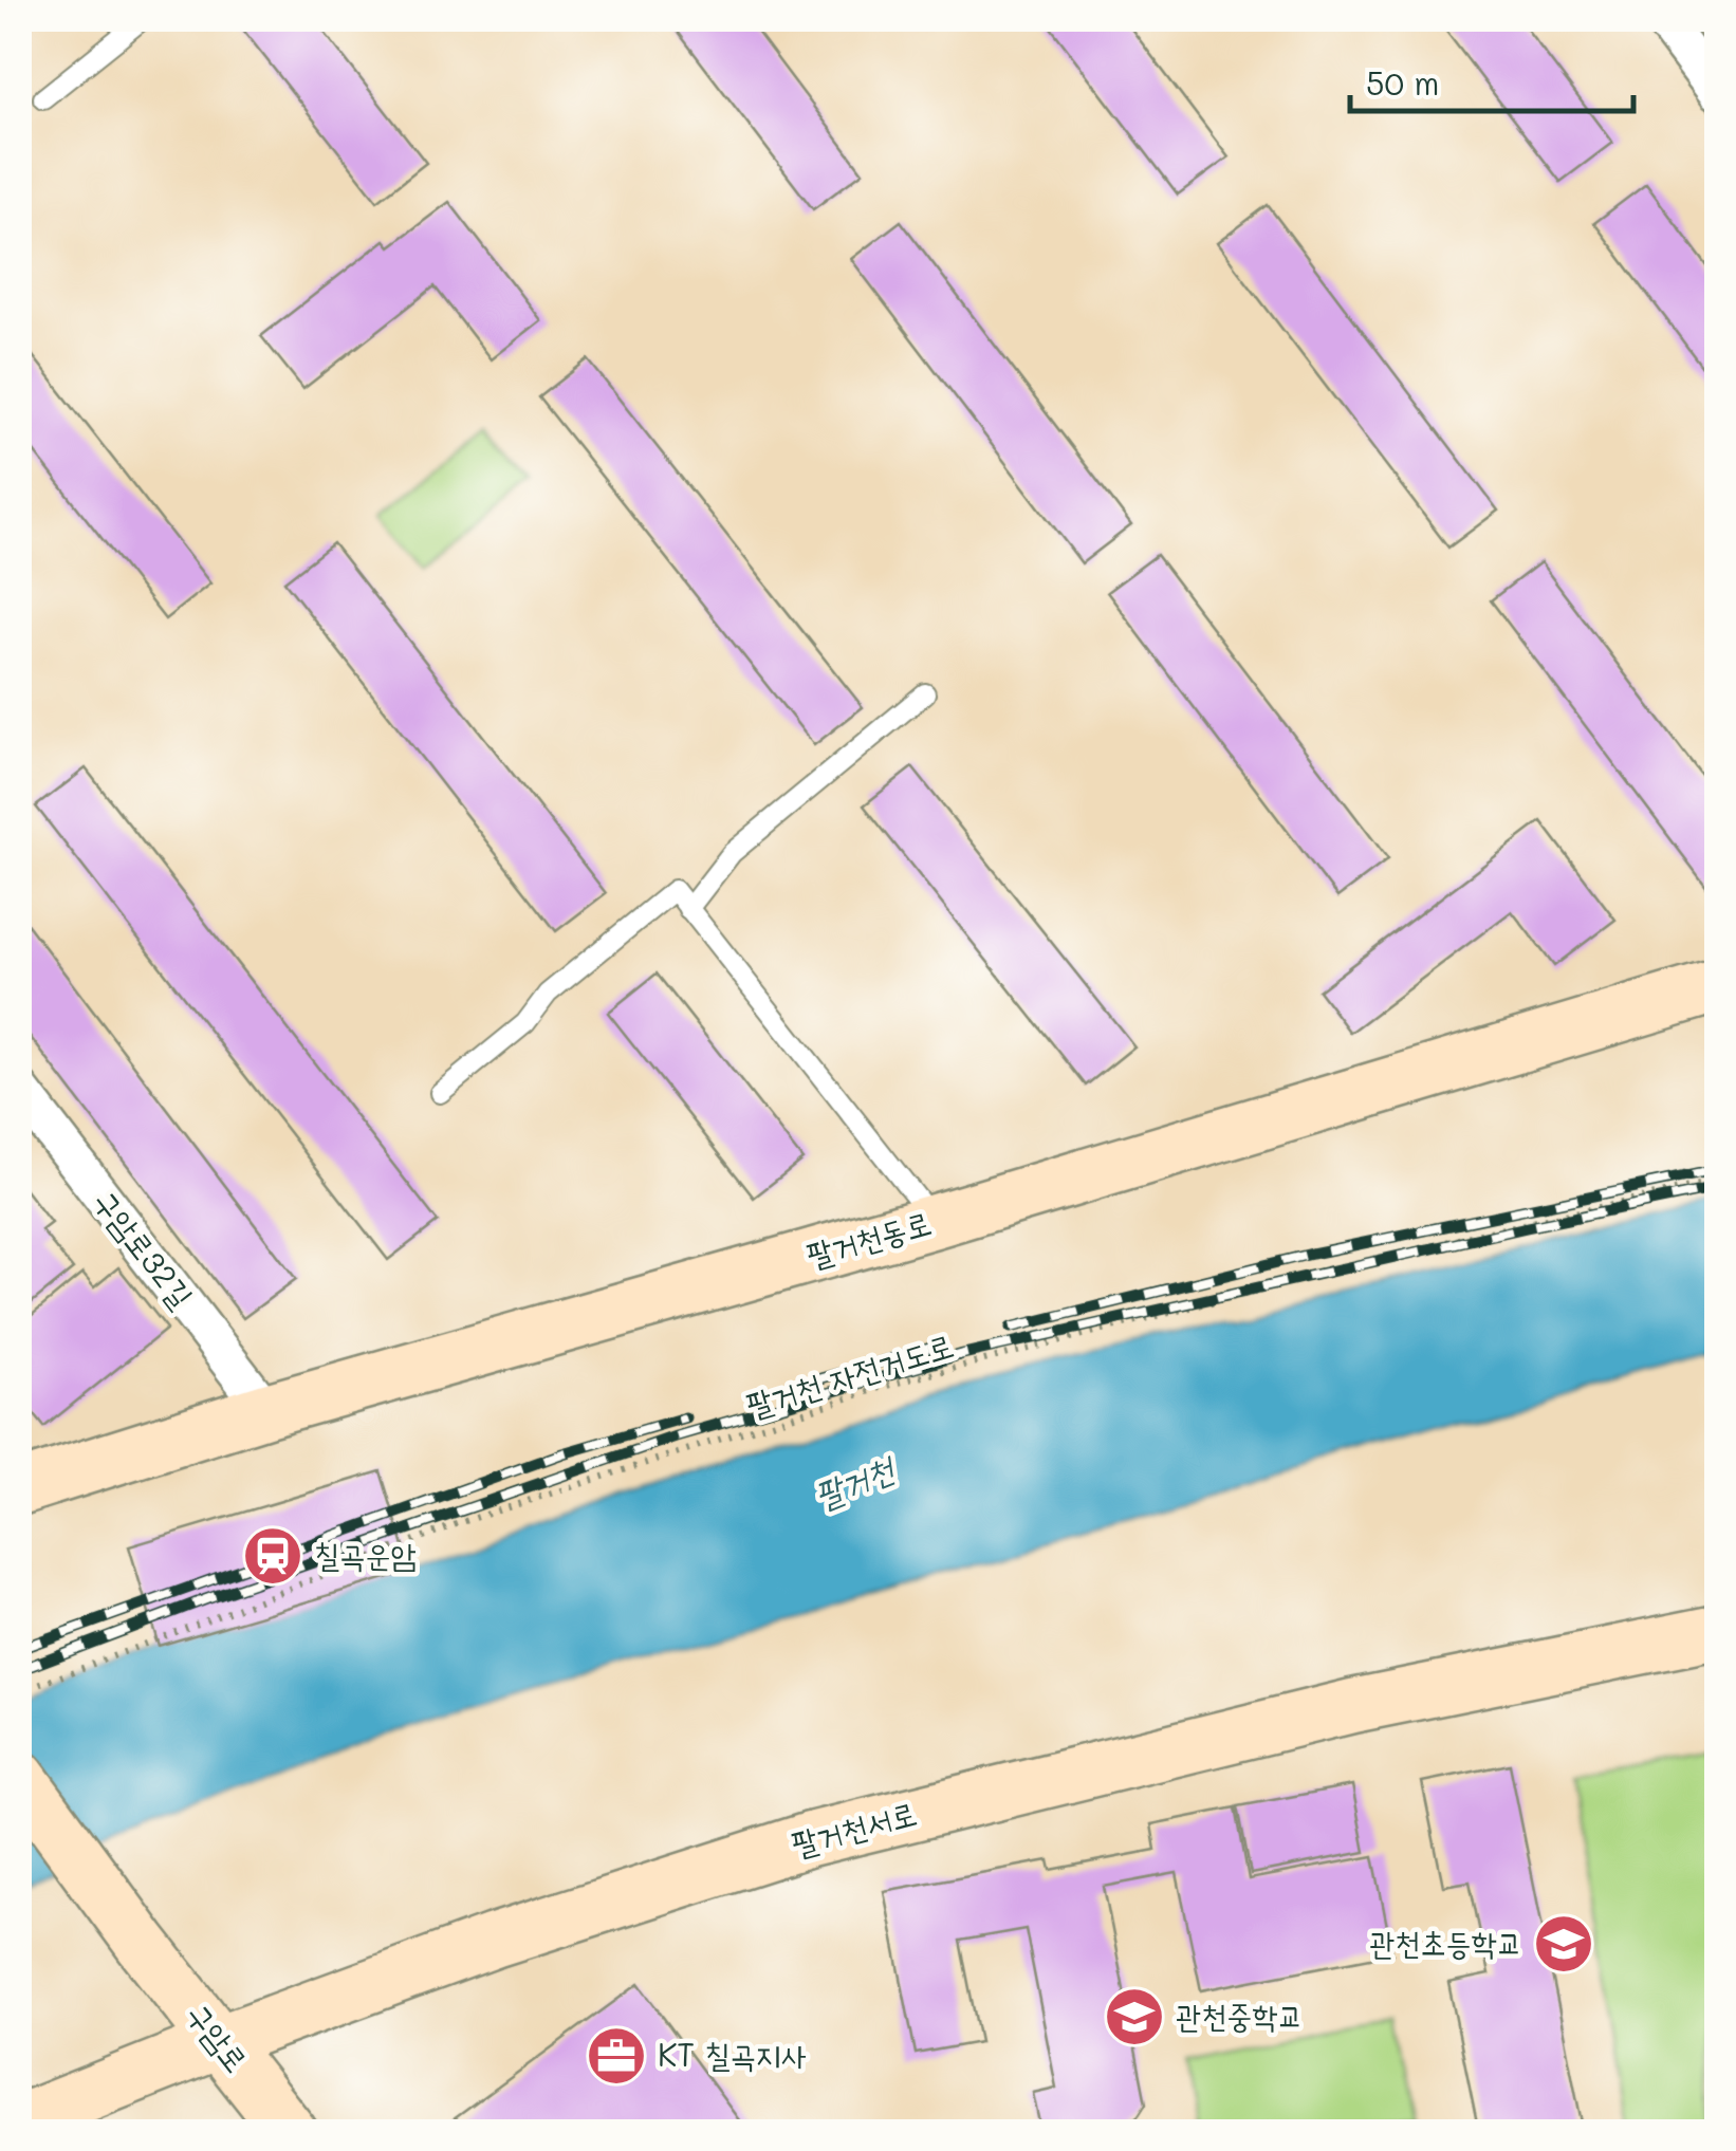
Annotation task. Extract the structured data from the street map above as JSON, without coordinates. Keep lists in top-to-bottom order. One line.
{"streets":{"main road":["팔거천동로","팔거천서로","구암로"],"street":["구암로32길"],"path":["팔거천 자전거도로"]},"crossings":[["팔거천동로","구암로32길"],["팔거천서로","구암로"]],"water":["팔거천"],"places":{"station":["칠곡운암"],"school or university":["관천초등학교","관천중학교"],"office":["KT 칠곡지사"]},"scale_bar":"50 m"}
